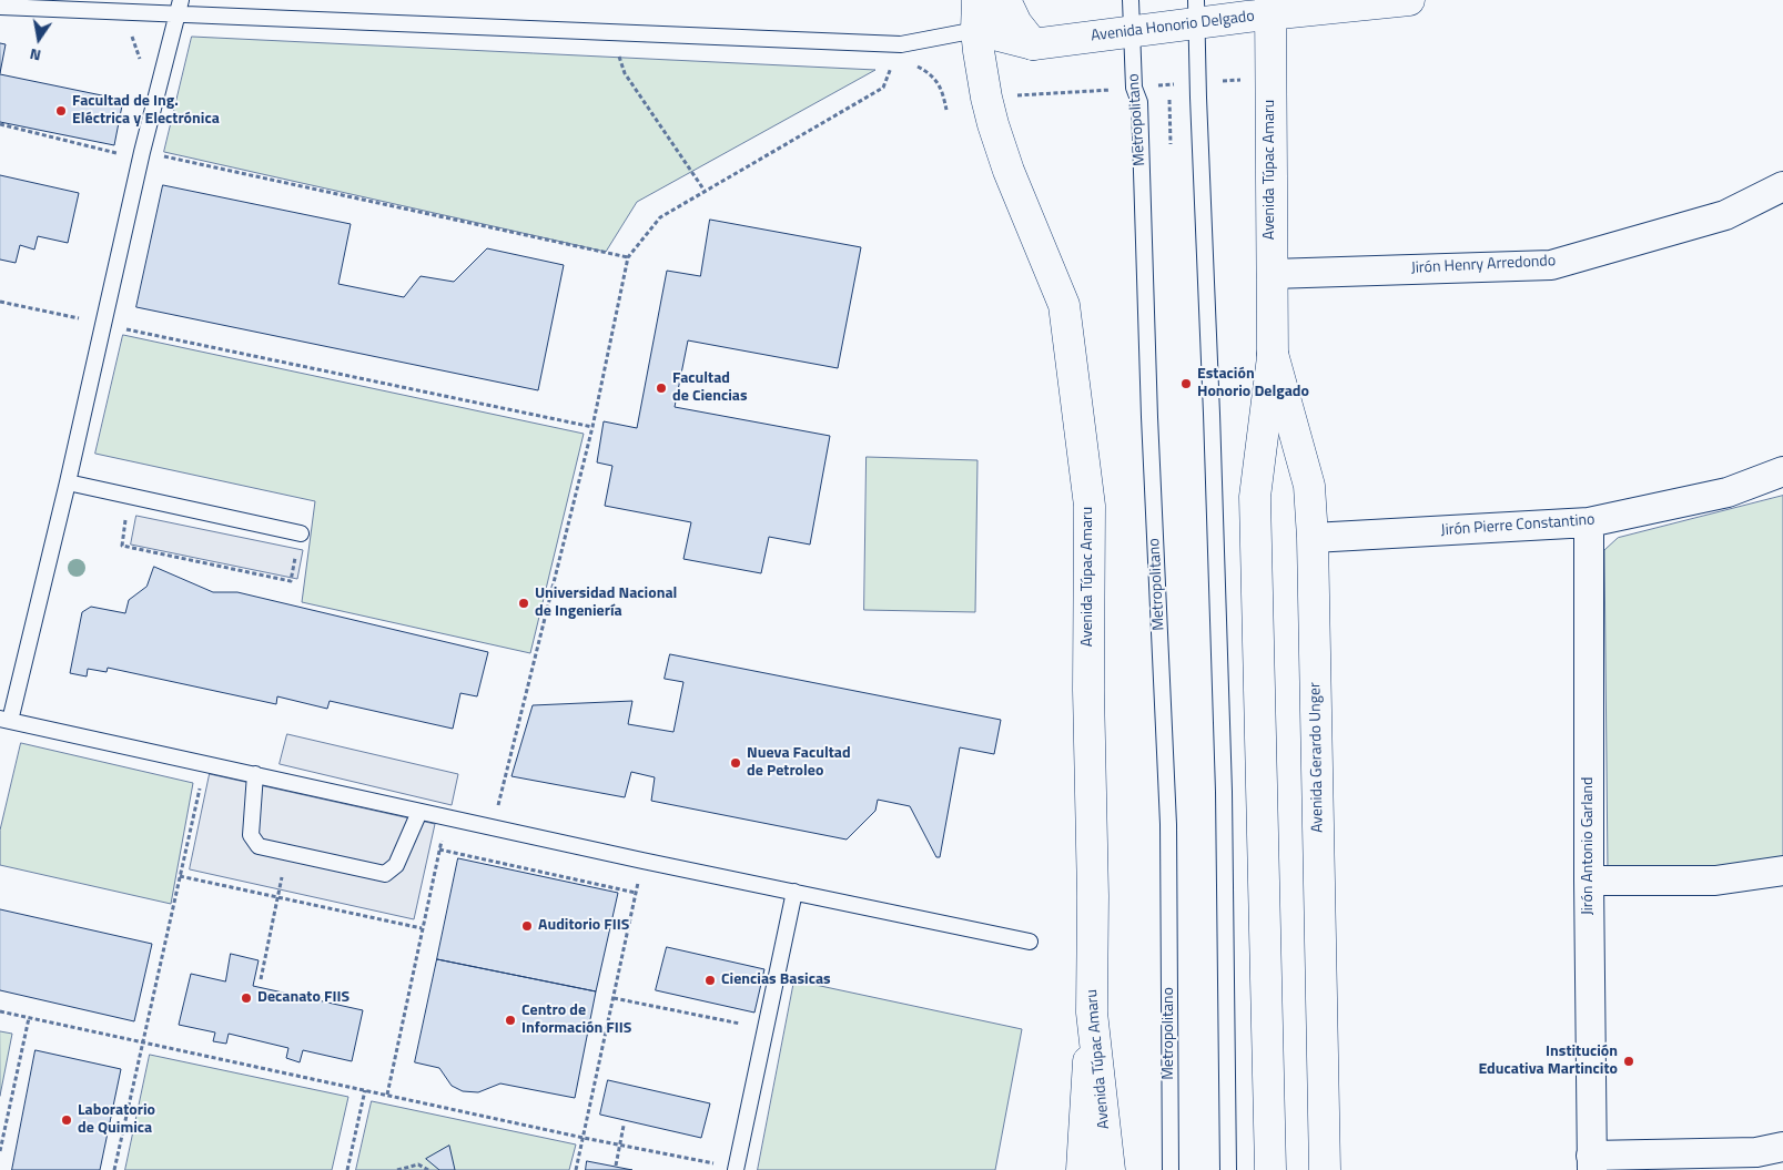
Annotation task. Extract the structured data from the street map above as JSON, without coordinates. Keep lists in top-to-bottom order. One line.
{"streets":{"main road":["Avenida Honorio Delgado","Avenida Túpac Amaru","Avenida Gerardo Unger"],"street":["Jirón Henry Arredondo","Jirón Pierre Constantino","Jirón Antonio Garland"],"lane":["Metropolitano"]},"crossings":[["Avenida Honorio Delgado","Metropolitano"],["Avenida Honorio Delgado","Avenida Túpac Amaru"],["Avenida Túpac Amaru","Jirón Henry Arredondo"],["Avenida Túpac Amaru","Avenida Gerardo Unger"],["Jirón Pierre Constantino","Avenida Gerardo Unger"],["Jirón Pierre Constantino","Jirón Antonio Garland"]],"places":["Facultad de Ing. Eléctrica y Electrónica","Estación Honorio Delgado","Facultad de Ciencias","Universidad Nacional de Ingeniería","Nueva Facultad de Petroleo","Auditorio FIIS","Ciencias Basicas","Decanato FIIS","Centro de Información FIIS","Institución Educativa Martincito","Laboratorio de Quimica"],"north":"bottom"}
